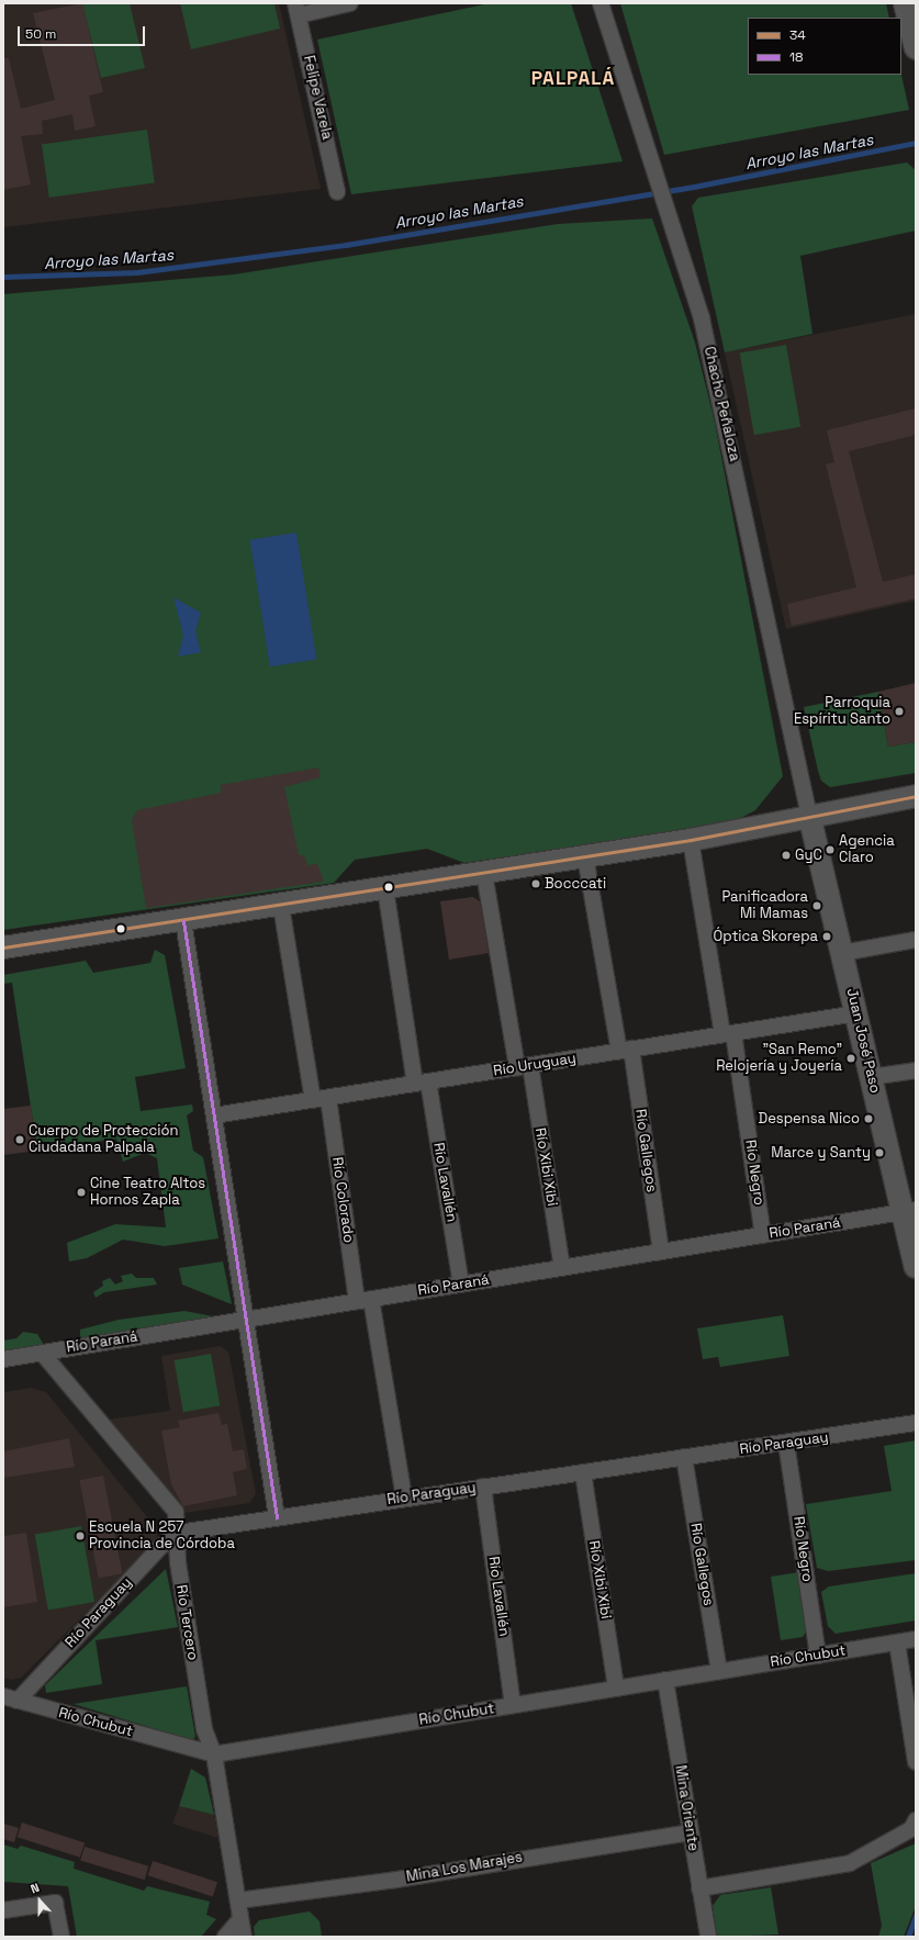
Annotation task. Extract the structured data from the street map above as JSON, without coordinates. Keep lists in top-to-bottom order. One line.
{"streets":{"main road":["Juan José Paso"],"street":["Felipe Varela","Chacho Peñaloza","Río Uruguay","Río Gallegos","Río Xibi Xibi","Río Negro","Río Lavallén","Río Colorado","Río Paraná","Río Paraguay","Río Tercero","Río Chubut","Mina Oriente","Mina Los Marajes"]},"crossings":[["Chacho Peñaloza","Juan José Paso"],["Juan José Paso","Río Uruguay"],["Juan José Paso","Río Paraná"],["Río Uruguay","Río Gallegos"],["Río Uruguay","Río Xibi Xibi"],["Río Uruguay","Río Negro"],["Río Uruguay","Río Lavallén"],["Río Uruguay","Río Colorado"],["Río Gallegos","Río Paraná"],["Río Gallegos","Río Paraguay"],["Río Gallegos","Río Chubut"],["Río Xibi Xibi","Río Paraná"],["Río Xibi Xibi","Río Paraguay"],["Río Xibi Xibi","Río Chubut"],["Río Negro","Río Paraná"],["Río Negro","Río Paraguay"],["Río Negro","Río Chubut"],["Río Lavallén","Río Paraná"],["Río Lavallén","Río Paraguay"],["Río Lavallén","Río Chubut"],["Río Colorado","Río Paraná"],["Río Colorado","Río Paraguay"],["Río Paraná","Río Tercero"],["Río Paraguay","Río Tercero"],["Río Paraguay","Río Chubut"],["Río Tercero","Río Chubut"],["Río Tercero","Mina Los Marajes"],["Río Chubut","Mina Oriente"],["Mina Oriente","Mina Los Marajes"]],"districts":["PALPALÁ"],"water":["Arroyo las Martas"],"places":["Parroquia Espíritu Santo","Agencia Claro","GyC","Bocccati","Panificadora Mi Mamas","Óptica Skorepa","\"San Remo\" Relojería y Joyería","Despensa Nico","Cuerpo de Protección Ciudadana Palpala","Marce y Santy","Cine Teatro Altos Hornos Zapla","Escuela N 257 Provincia de Córdoba"],"lines":["transit line 34","transit line 18"],"legend":["34","18"],"scale_bar":"50 m","north":"top"}
